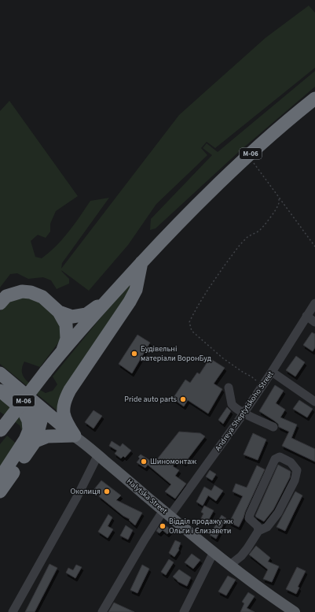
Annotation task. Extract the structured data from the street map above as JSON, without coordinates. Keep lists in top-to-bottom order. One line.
{"streets":{"highway":["М-06"],"main road":["Halytska Street"],"street":["Andreya Sheptytskoho Street"]},"crossings":[["Andreya Sheptytskoho Street","Halytska Street"]],"places":["Будівельні матеріали ВоронБуд","Pride auto parts","Шиномонтаж","Околиця","Відділ продажу жк Ольги і Єлизавети"]}
